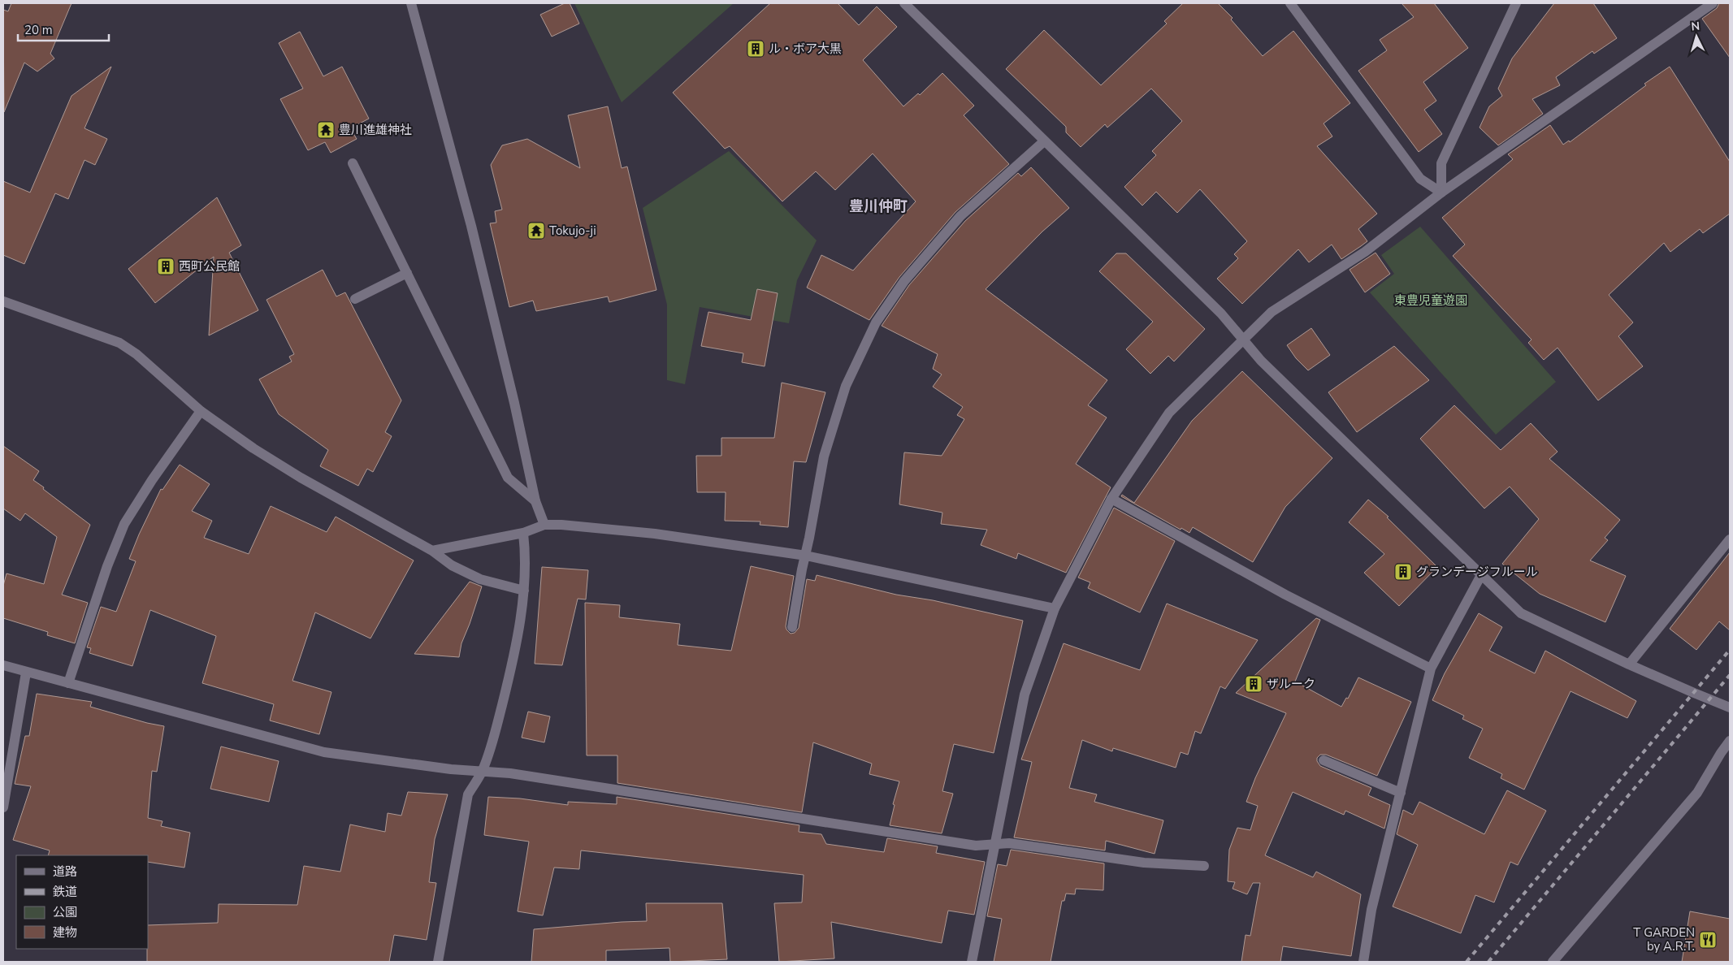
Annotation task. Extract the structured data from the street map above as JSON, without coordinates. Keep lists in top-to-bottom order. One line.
{"districts":["豊川仲町"],"parks":["東豊児童遊園"],"places":{"building":["ル・ボア大黒","西町公民館","グランデージフルール","ザルーク"],"temple":["豊川進雄神社","Tokujo-ji"],"restaurant":["T GARDEN by A.R.T."]},"legend":["道路","鉄道","公園","建物"],"scale_bar":"20 m","north":"top"}
